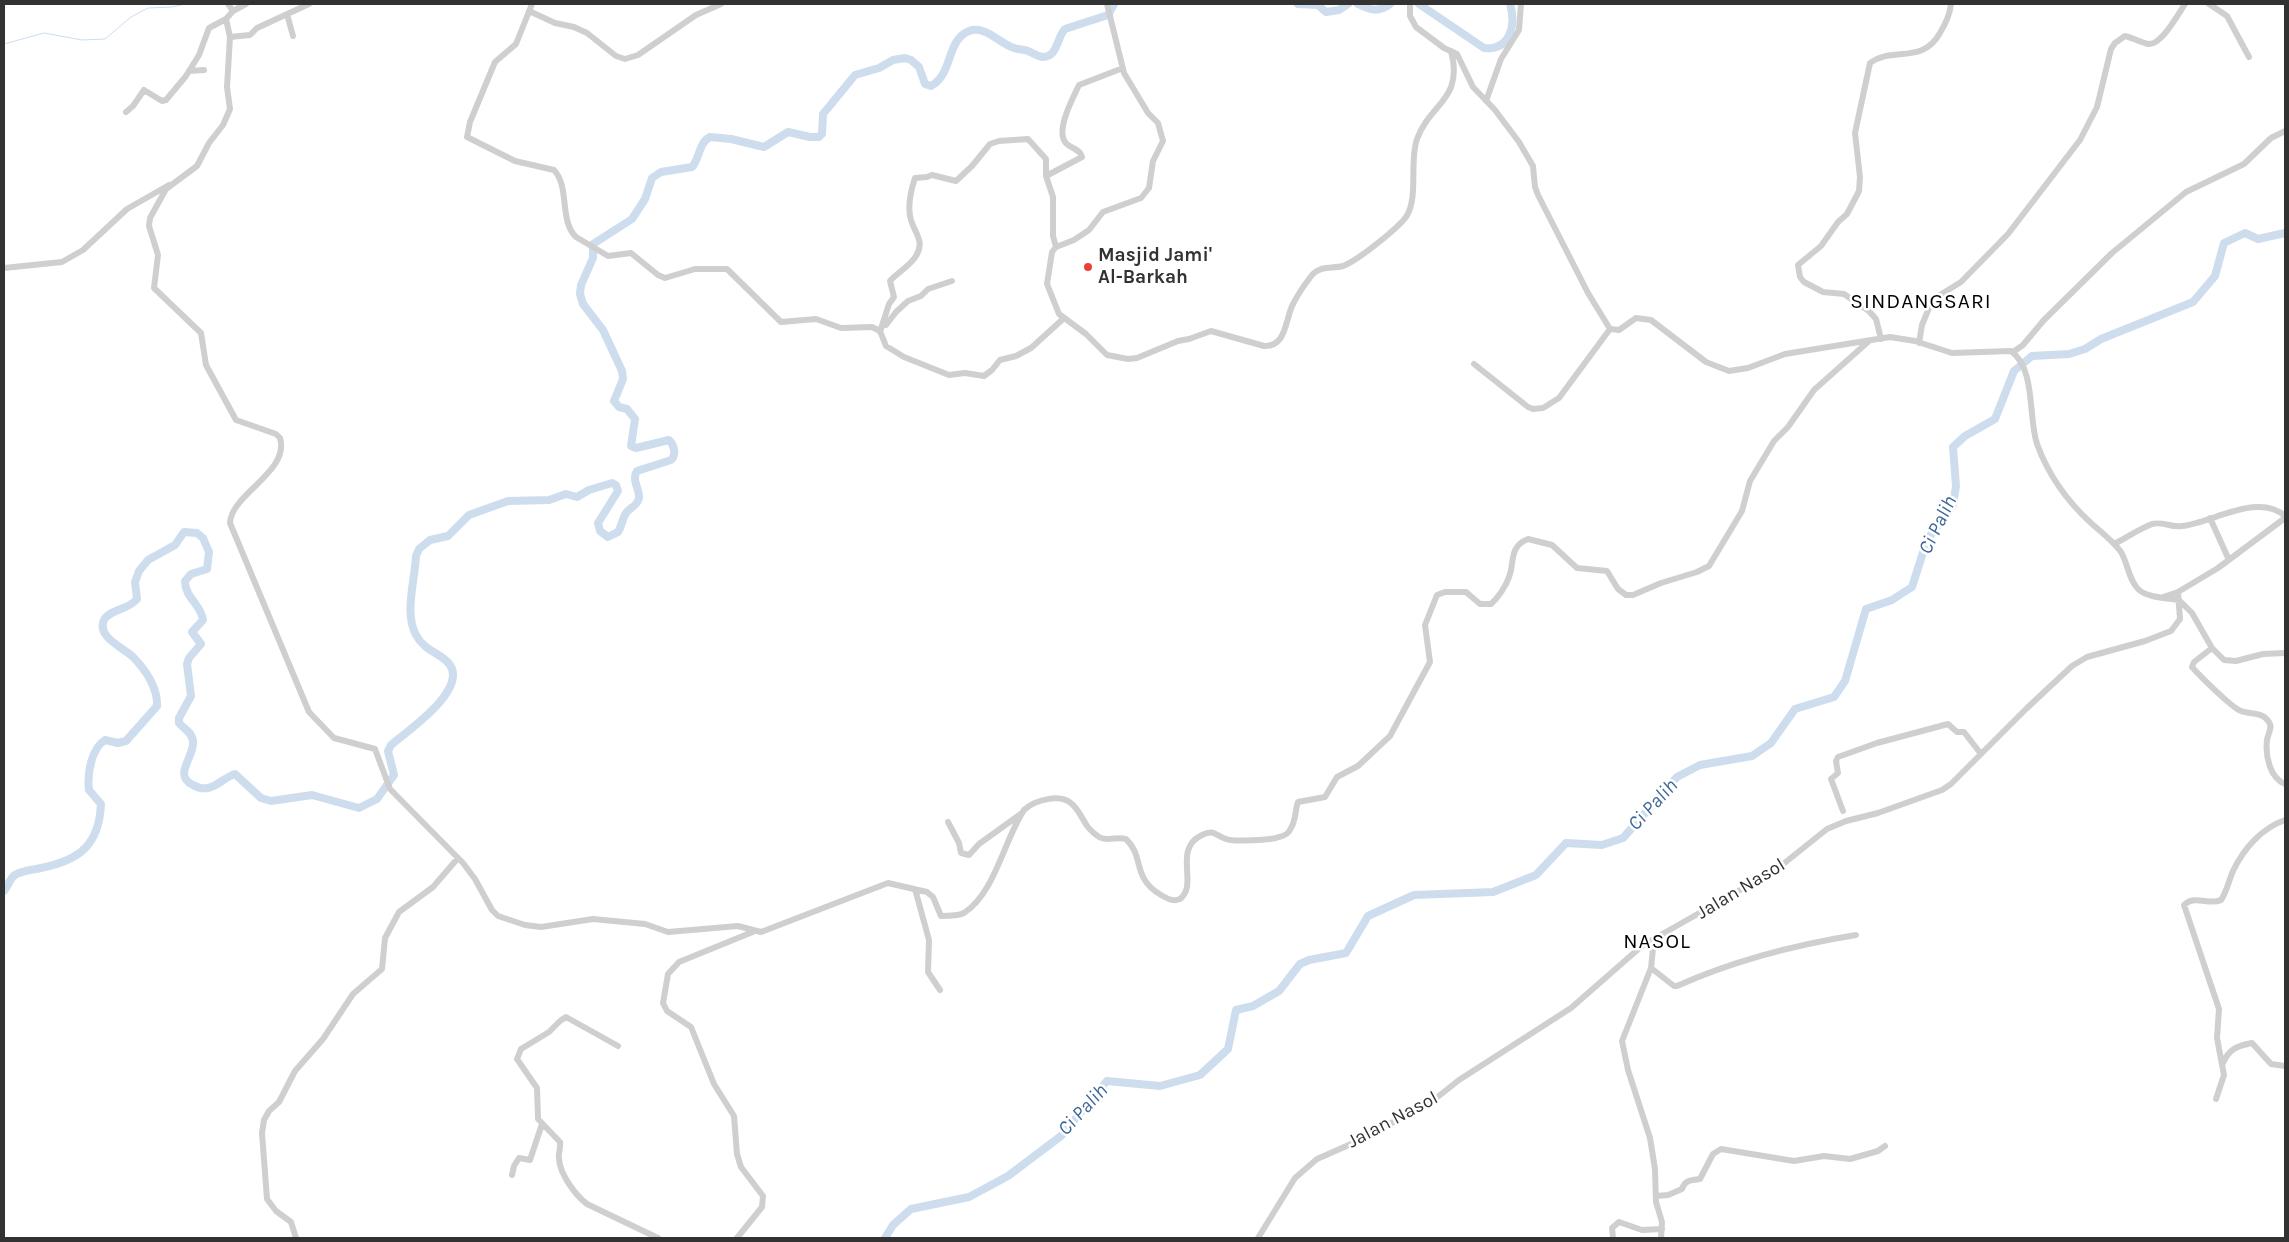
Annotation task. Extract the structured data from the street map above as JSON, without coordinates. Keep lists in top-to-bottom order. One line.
{"streets":{"street":["Jalan Nasol"]},"districts":["SINDANGSARI","NASOL"],"water":["Ci Palih"],"places":["Masjid Jami' Al-Barkah"]}
